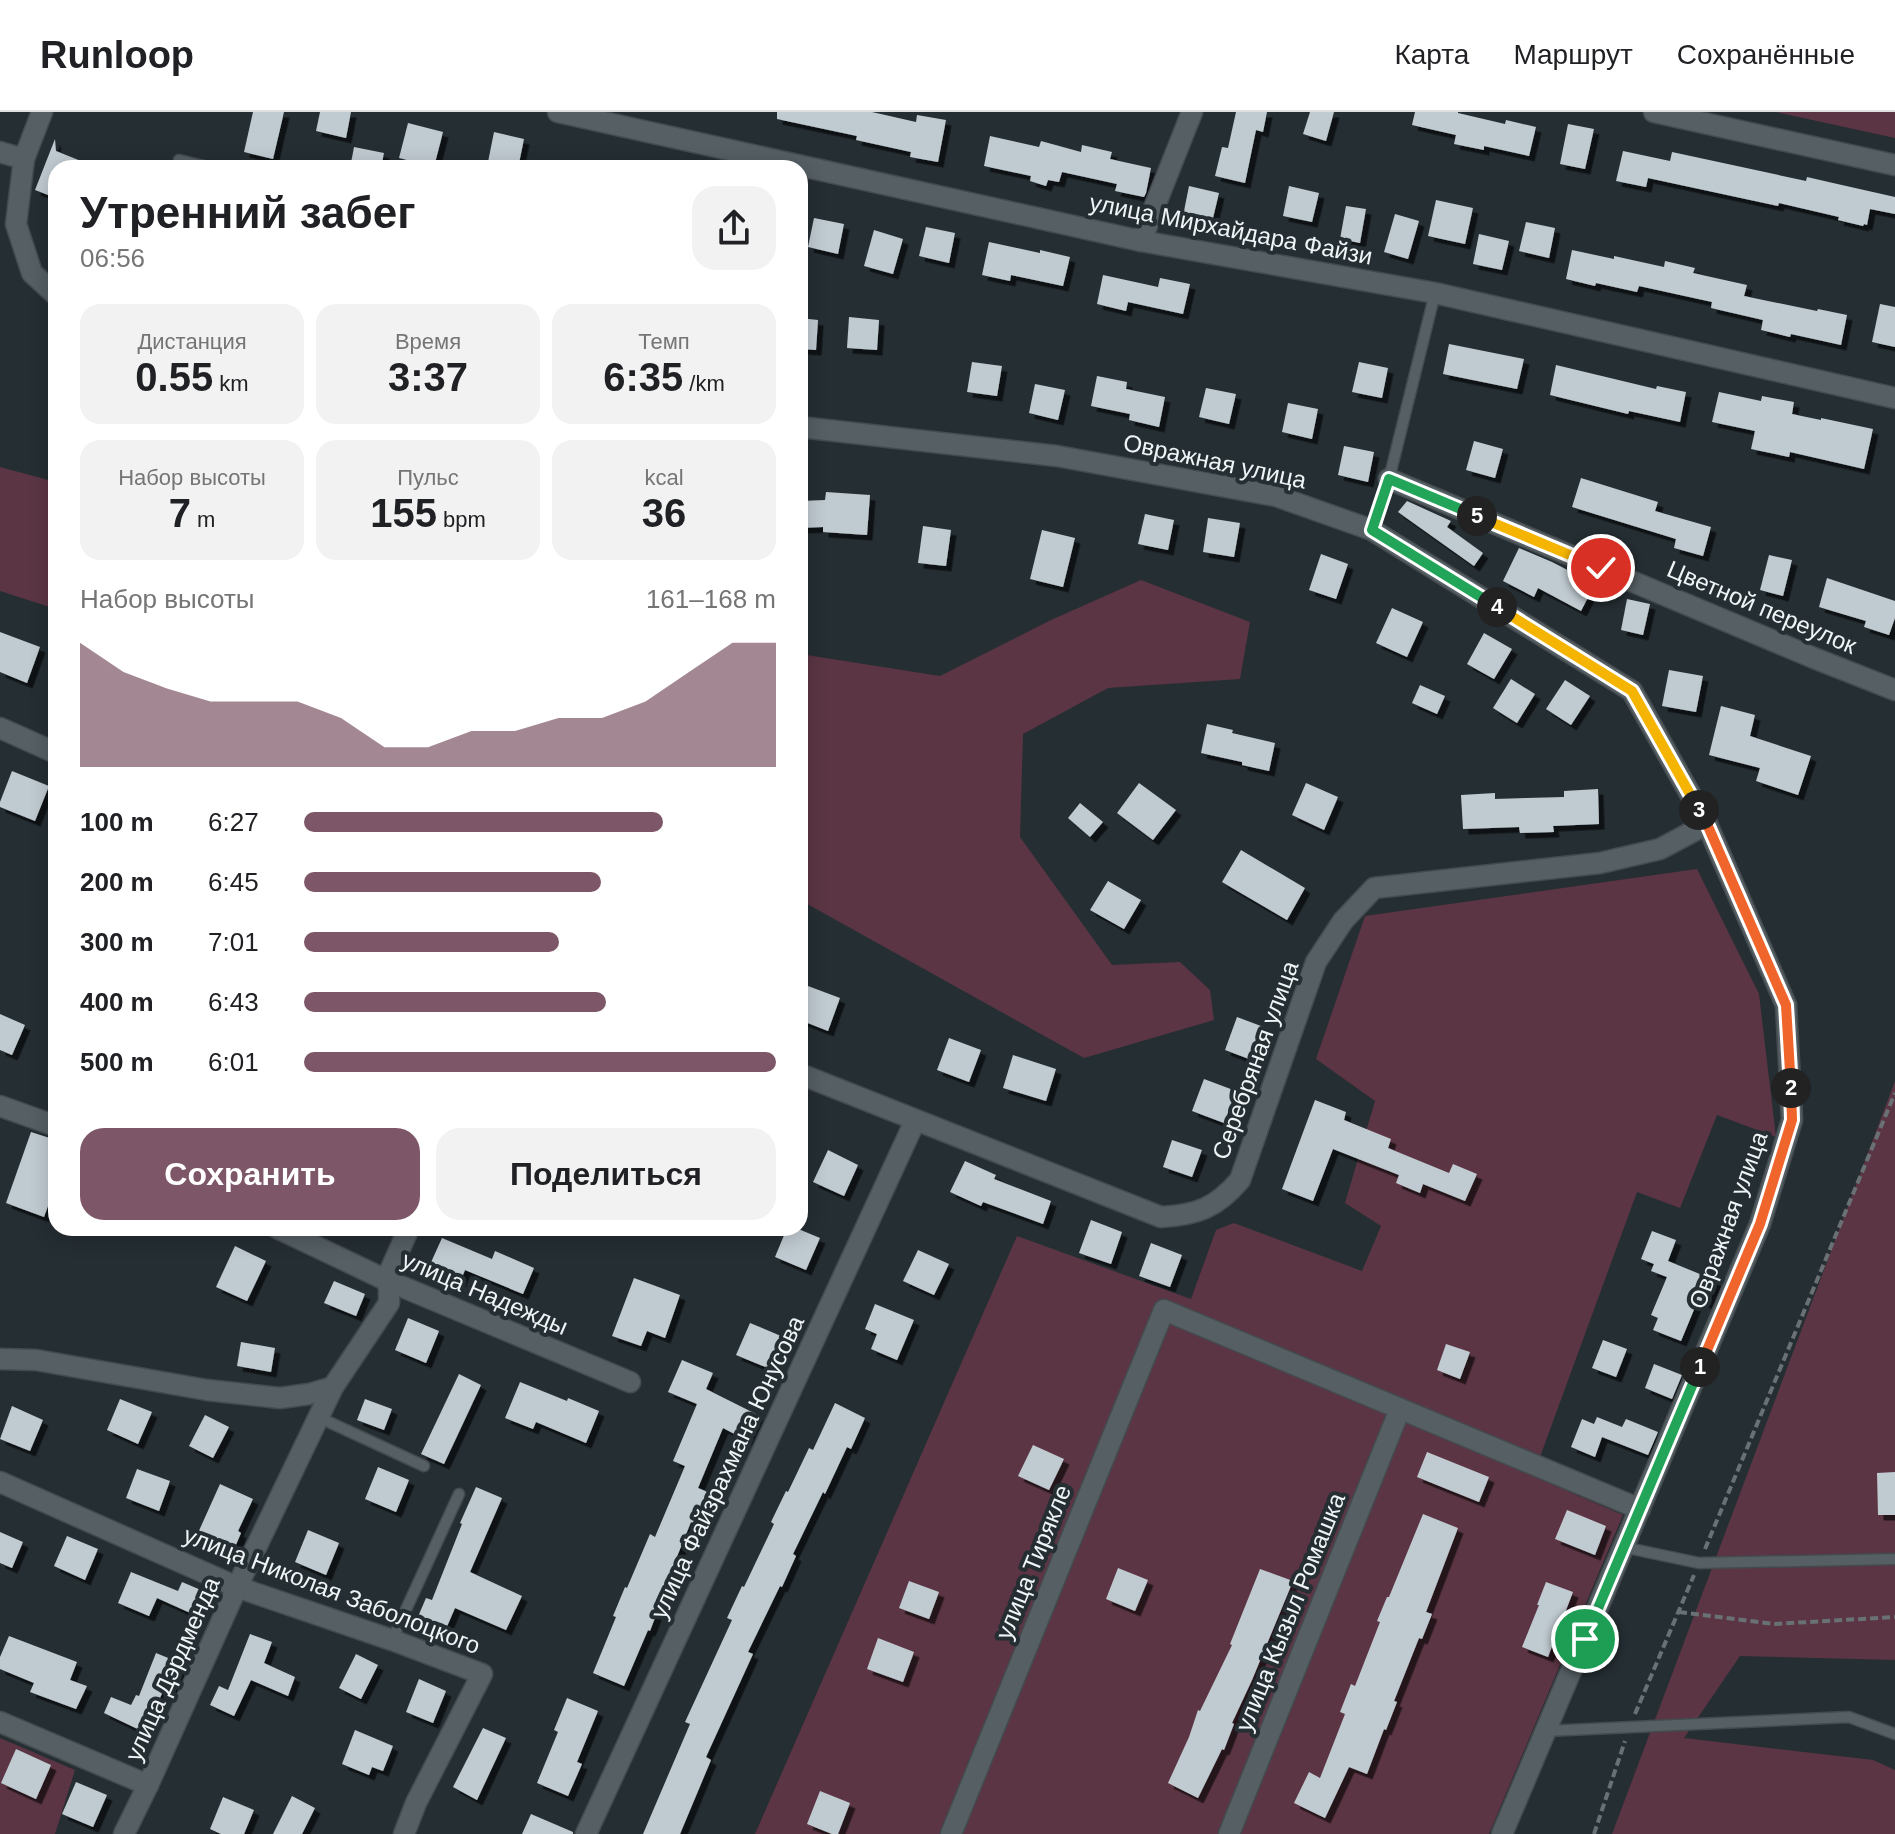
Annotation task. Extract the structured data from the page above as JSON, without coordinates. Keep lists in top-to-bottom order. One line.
{"streets":{"street":["улица Мирхайдара Файзи","Овражная улица","Цветной переулок","Серебряная улица","улица Надежды","улица Файзрахмана Юнусова","улица Тирякле","улица Николая Заболоцкого","улица Кызыл Ромашка","улица Дэрдменда"]},"crossings":[["Овражная улица","Серебряная улица"],["Серебряная улица","улица Файзрахмана Юнусова"],["улица Надежды","улица Дэрдменда"],["улица Тирякле","улица Кызыл Ромашка"],["улица Николая Заболоцкого","улица Дэрдменда"]],"page":{"header":"Runloop","nav":["Карта","Маршрут","Сохранённые"],"heading":["Утренний забег","06:56"],"stats":[["Дистанция","0.55 km"],["Время","3:37"],["Темп","6:35 /km"],["Набор высоты","7 m"],["Пульс","155 bpm"],["kcal","36"]],"pins":["5","4","3","2","1"],"chart":["Набор высоты","161–168 m"],"list":[{"name":"100 m","note":"6:27"},{"name":"200 m","note":"6:45"},{"name":"300 m","note":"7:01"},{"name":"400 m","note":"6:43"},{"name":"500 m","note":"6:01"}],"buttons":["Сохранить","Поделиться"]}}
